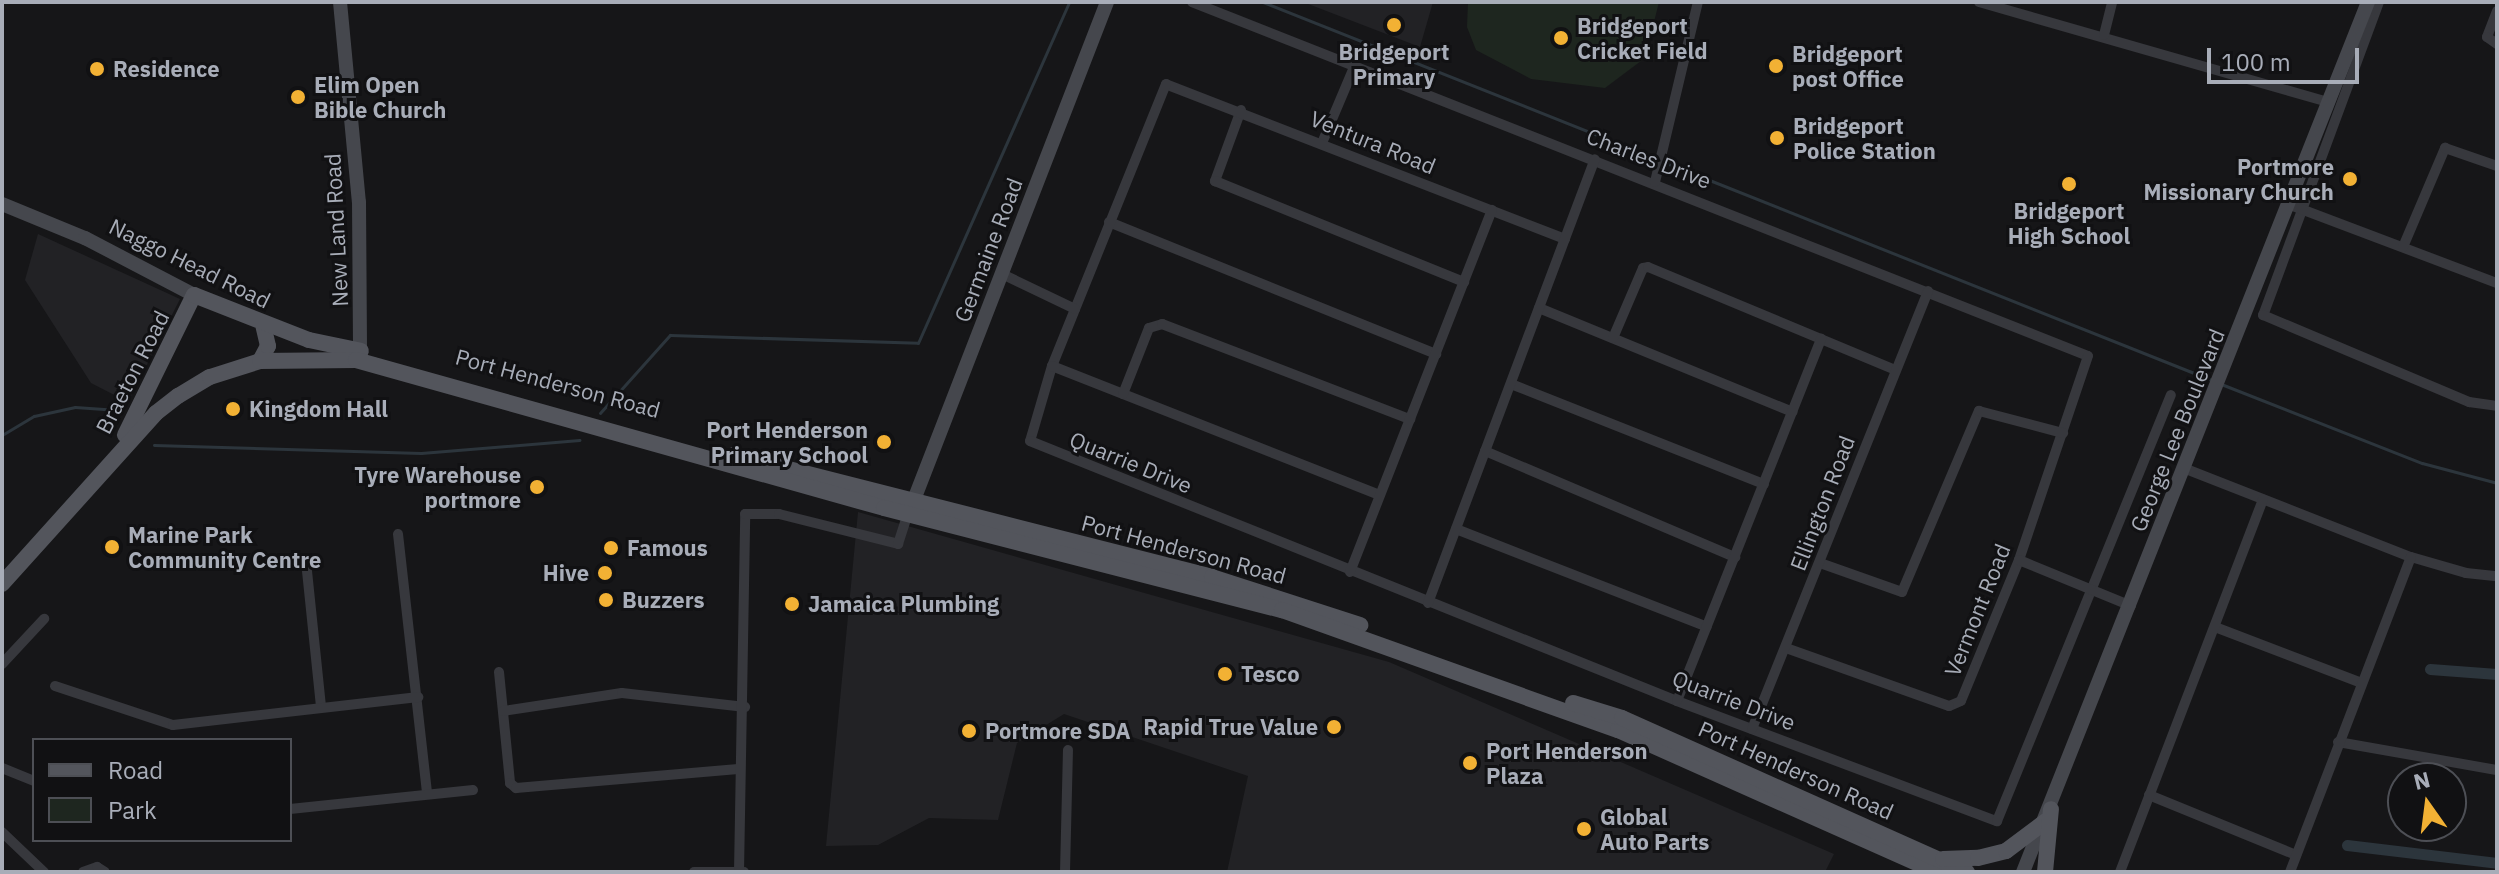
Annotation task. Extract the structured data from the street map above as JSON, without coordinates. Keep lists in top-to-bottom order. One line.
{"streets":{"main road":["New Land Road","Germaine Road","Naggo Head Road","Braeton Road","Port Henderson Road","George Lee Boulevard"],"street":["Ventura Road","Charles Drive","Quarrie Drive","Ellington Road","Vermont Road"]},"crossings":[["Charles Drive","Ellington Road"],["Charles Drive","Vermont Road"],["New Land Road","Naggo Head Road"],["New Land Road","Braeton Road"],["New Land Road","Port Henderson Road"],["Germaine Road","Port Henderson Road"],["Naggo Head Road","Braeton Road"],["Naggo Head Road","Port Henderson Road"],["Braeton Road","Port Henderson Road"],["Quarrie Drive","Ellington Road"],["Ellington Road","Vermont Road"]],"places":["Bridgeport Primary","Bridgeport Cricket Field","Bridgeport post Office","Residence","Elim Open Bible Church","Bridgeport Police Station","Portmore Missionary Church","Bridgeport High School","Kingdom Hall","Port Henderson Primary School","Tyre Warehouse portmore","Marine Park Community Centre","Famous","Hive","Buzzers","Jamaica Plumbing","Tesco","Rapid True Value","Portmore SDA","Port Henderson Plaza","Global Auto Parts"],"legend":["Road","Park"],"scale_bar":"100 m","north":"top"}
